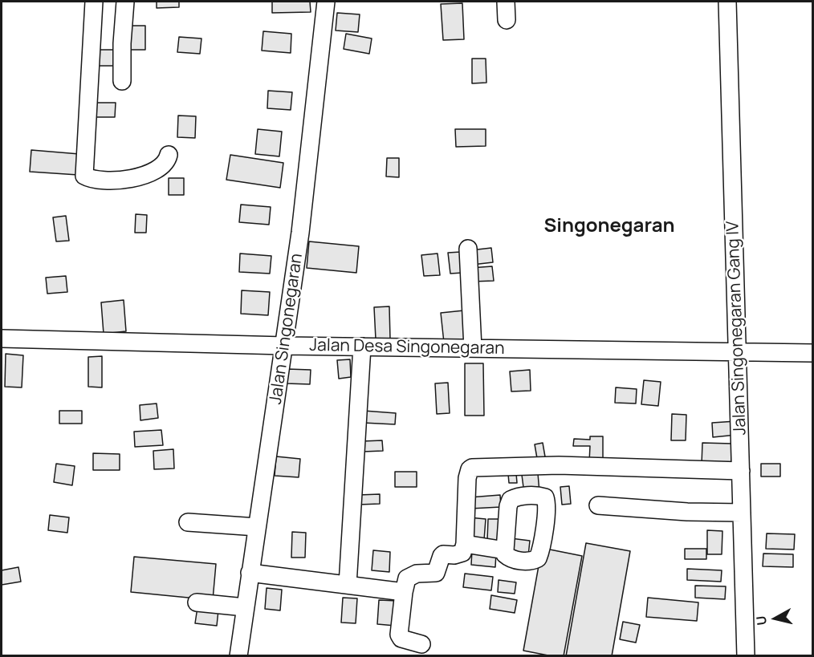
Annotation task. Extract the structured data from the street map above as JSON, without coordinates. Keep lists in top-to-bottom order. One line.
{"streets":{"street":["Jalan Singonegaran Gang IV","Jalan Singonegaran","Jalan Desa Singonegaran"]},"crossings":[["Jalan Singonegaran Gang IV","Jalan Desa Singonegaran"],["Jalan Singonegaran","Jalan Desa Singonegaran"]],"districts":["Singonegaran"],"north":"left"}
